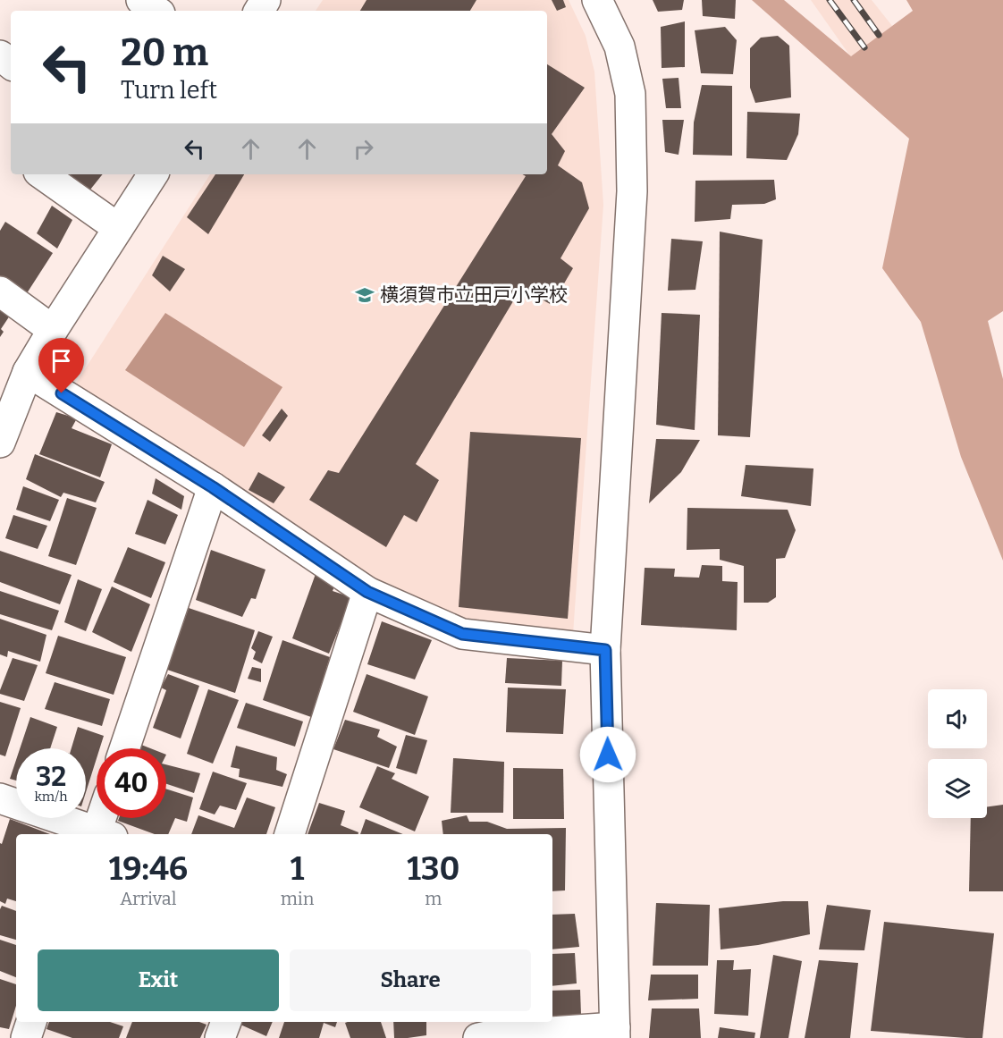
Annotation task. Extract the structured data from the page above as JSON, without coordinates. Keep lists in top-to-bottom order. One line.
{"places":{"school or university":["横須賀市立田戸小学校"]},"page":{"turn":["20 m","Turn left"],"speed":"32 km/h","limit":"40","eta":["19:46","Arrival","1","min","130","m"],"buttons":["Exit","Share"]}}
